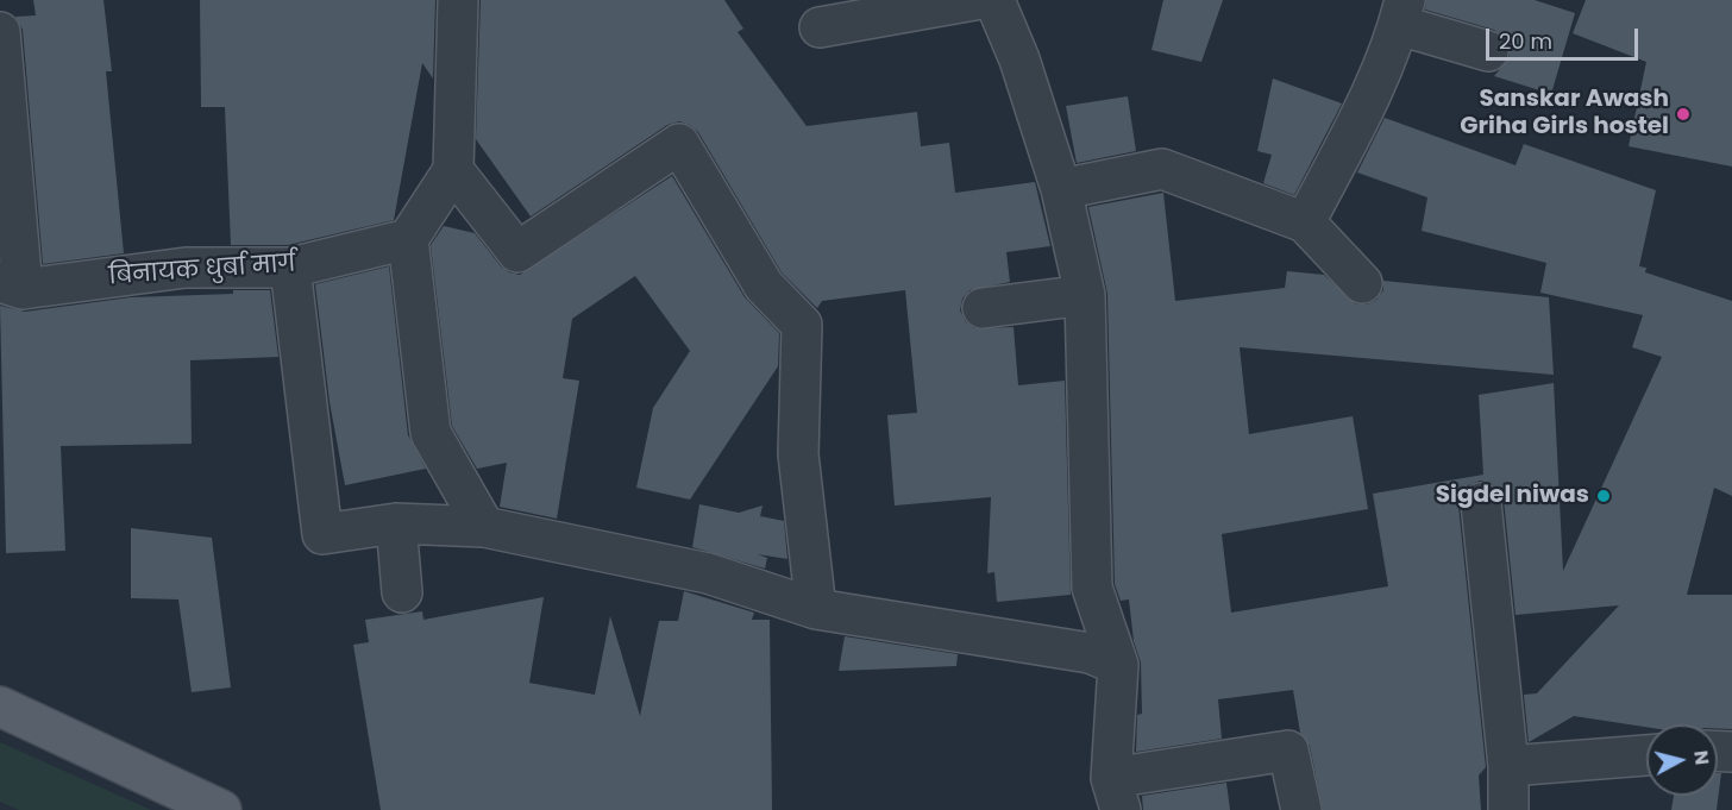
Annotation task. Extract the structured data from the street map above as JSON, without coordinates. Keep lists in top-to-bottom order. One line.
{"streets":{"street":["बिनायक धुर्बा मार्ग"]},"places":["Sanskar Awash Griha Girls hostel","Sigdel niwas"],"scale_bar":"20 m","north":"right"}
